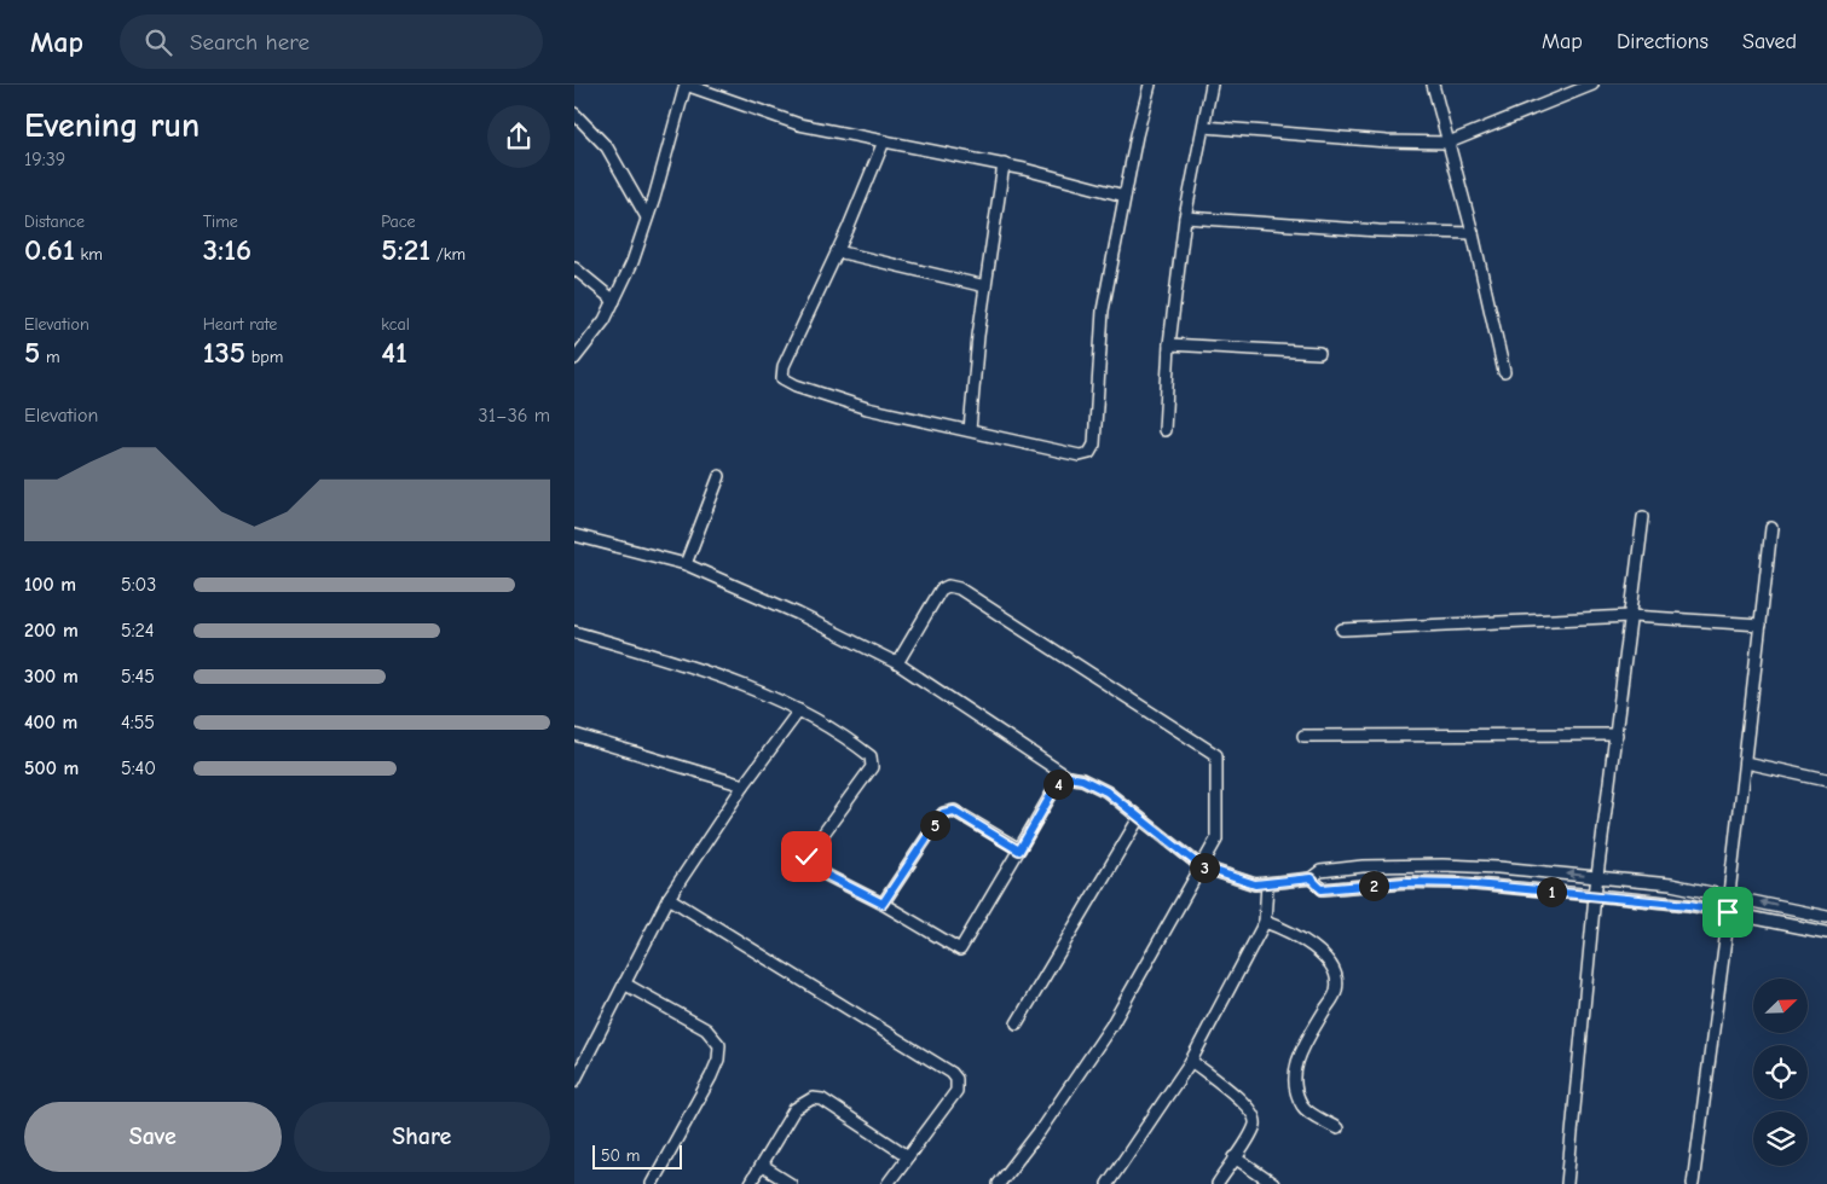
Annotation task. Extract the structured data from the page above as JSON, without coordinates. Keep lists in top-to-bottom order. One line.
{"scale_bar":"50 m","north":"top right","page":{"header":"Map","search":"Search here","nav":["Map","Directions","Saved"],"heading":["Evening run","19:39"],"stats":[["Distance","0.61 km"],["Time","3:16"],["Pace","5:21 /km"],["Elevation","5 m"],["Heart rate","135 bpm"],["kcal","41"]],"chart":["Elevation","31–36 m"],"list":[{"name":"100 m","note":"5:03"},{"name":"200 m","note":"5:24"},{"name":"300 m","note":"5:45"},{"name":"400 m","note":"4:55"},{"name":"500 m","note":"5:40"}],"pins":["4","5","3","2","1"],"buttons":["Save","Share"],"scale":"50 m"}}
